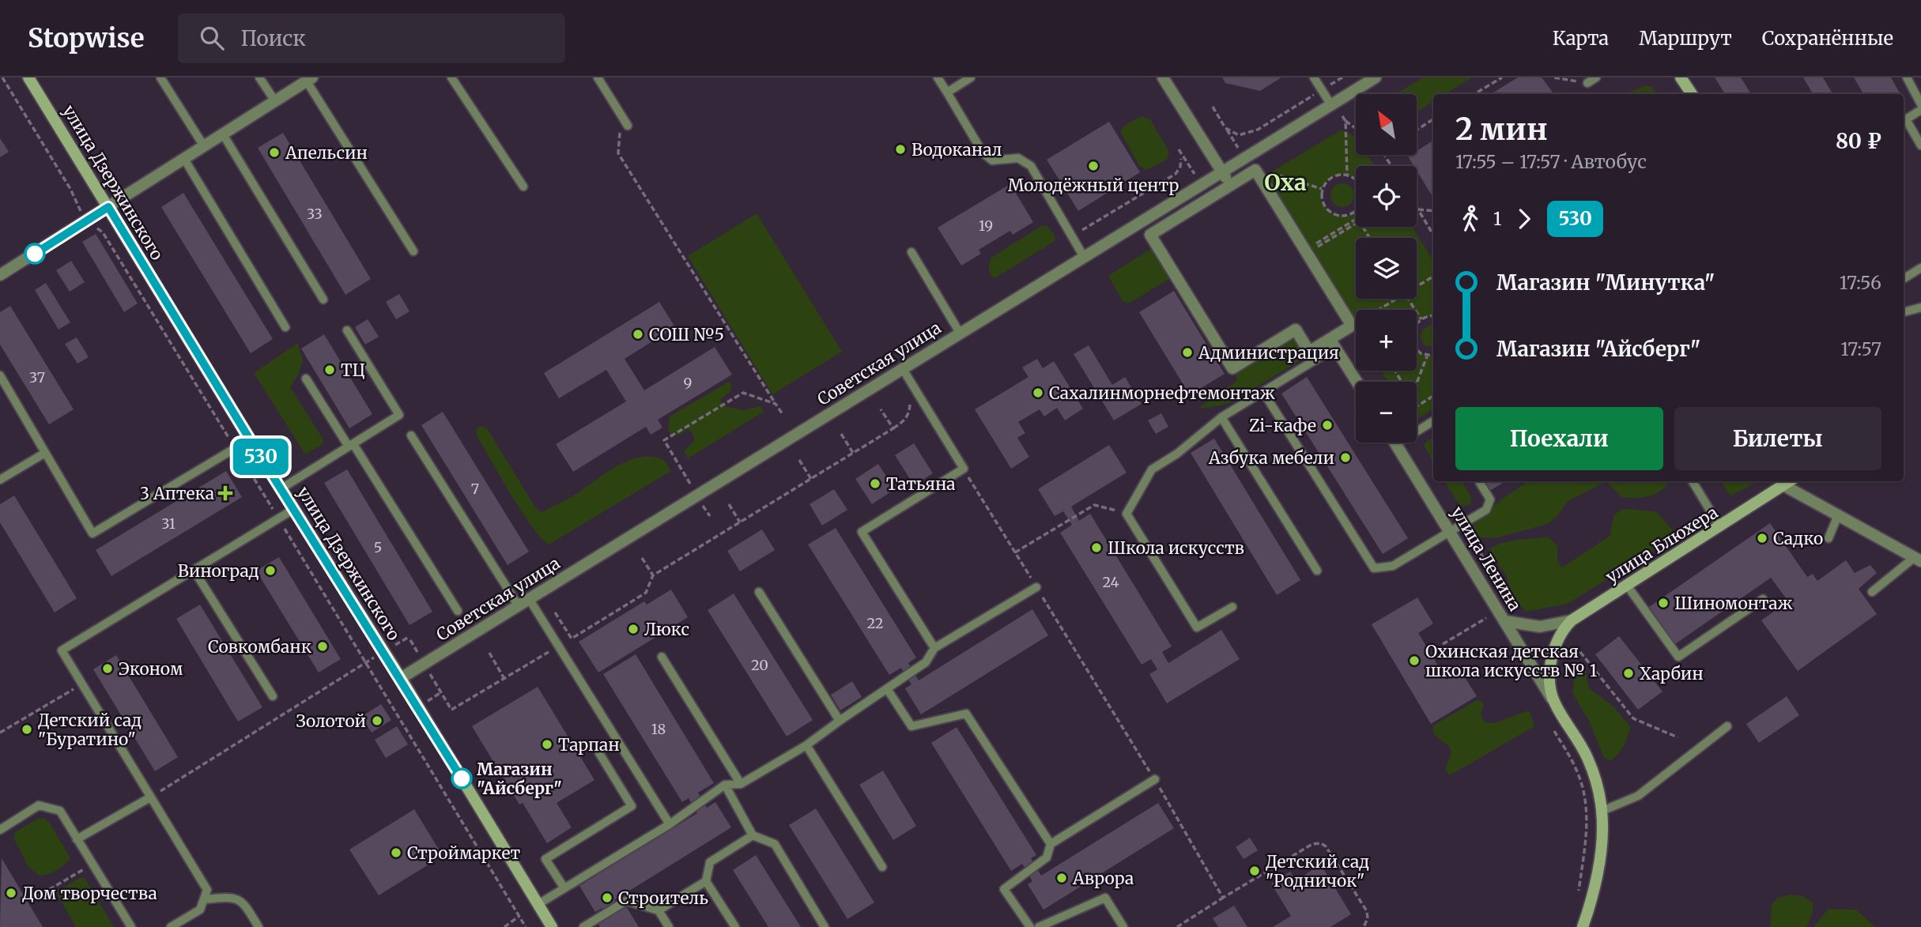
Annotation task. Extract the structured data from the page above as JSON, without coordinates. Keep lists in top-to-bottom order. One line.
{"streets":{"street":["улица Дзержинского","Советская улица","улица Блюхера","улица Ленина"]},"crossings":[["улица Дзержинского","Советская улица"],["улица Блюхера","улица Ленина"]],"districts":["Оха"],"places":{"other":["Водоканал","Апельсин","Молодёжный центр","СОШ №5","Администрация","ТЦ","Сахалинморнефтемонтаж","Zi-кафе","Азбука мебели","Татьяна","Садко","Школа искусств","Виноград","Шиномонтаж","Люкс","Совкомбанк","Охинская детская школа искусств № 1","Эконом","Харбин","Золотой","Детский сад \"Буратино\"","Тарпан","Магазин \"Айсберг\"","Строймаркет","Детский сад \"Родничок\"","Аврора","Дом творчества","Строитель"],"health":["3 Аптека"]},"lines":["bus line 530"],"house_numbers":["33","19","37","9","7","31","5","24","22","20","18"],"north":"top left","page":{"header":"Stopwise","search":"Поиск","nav":["Карта","Маршрут","Сохранённые"],"on_map":"530","map_buttons":["+","−"],"heading":["2 мин","17:55 – 17:57 · Автобус","80 ₽"],"legs":["1","530"],"list":[{"name":"Магазин \"Минутка\"","value":"17:56"},{"name":"Магазин \"Айсберг\"","value":"17:57"}],"buttons":["Поехали","Билеты"]}}
